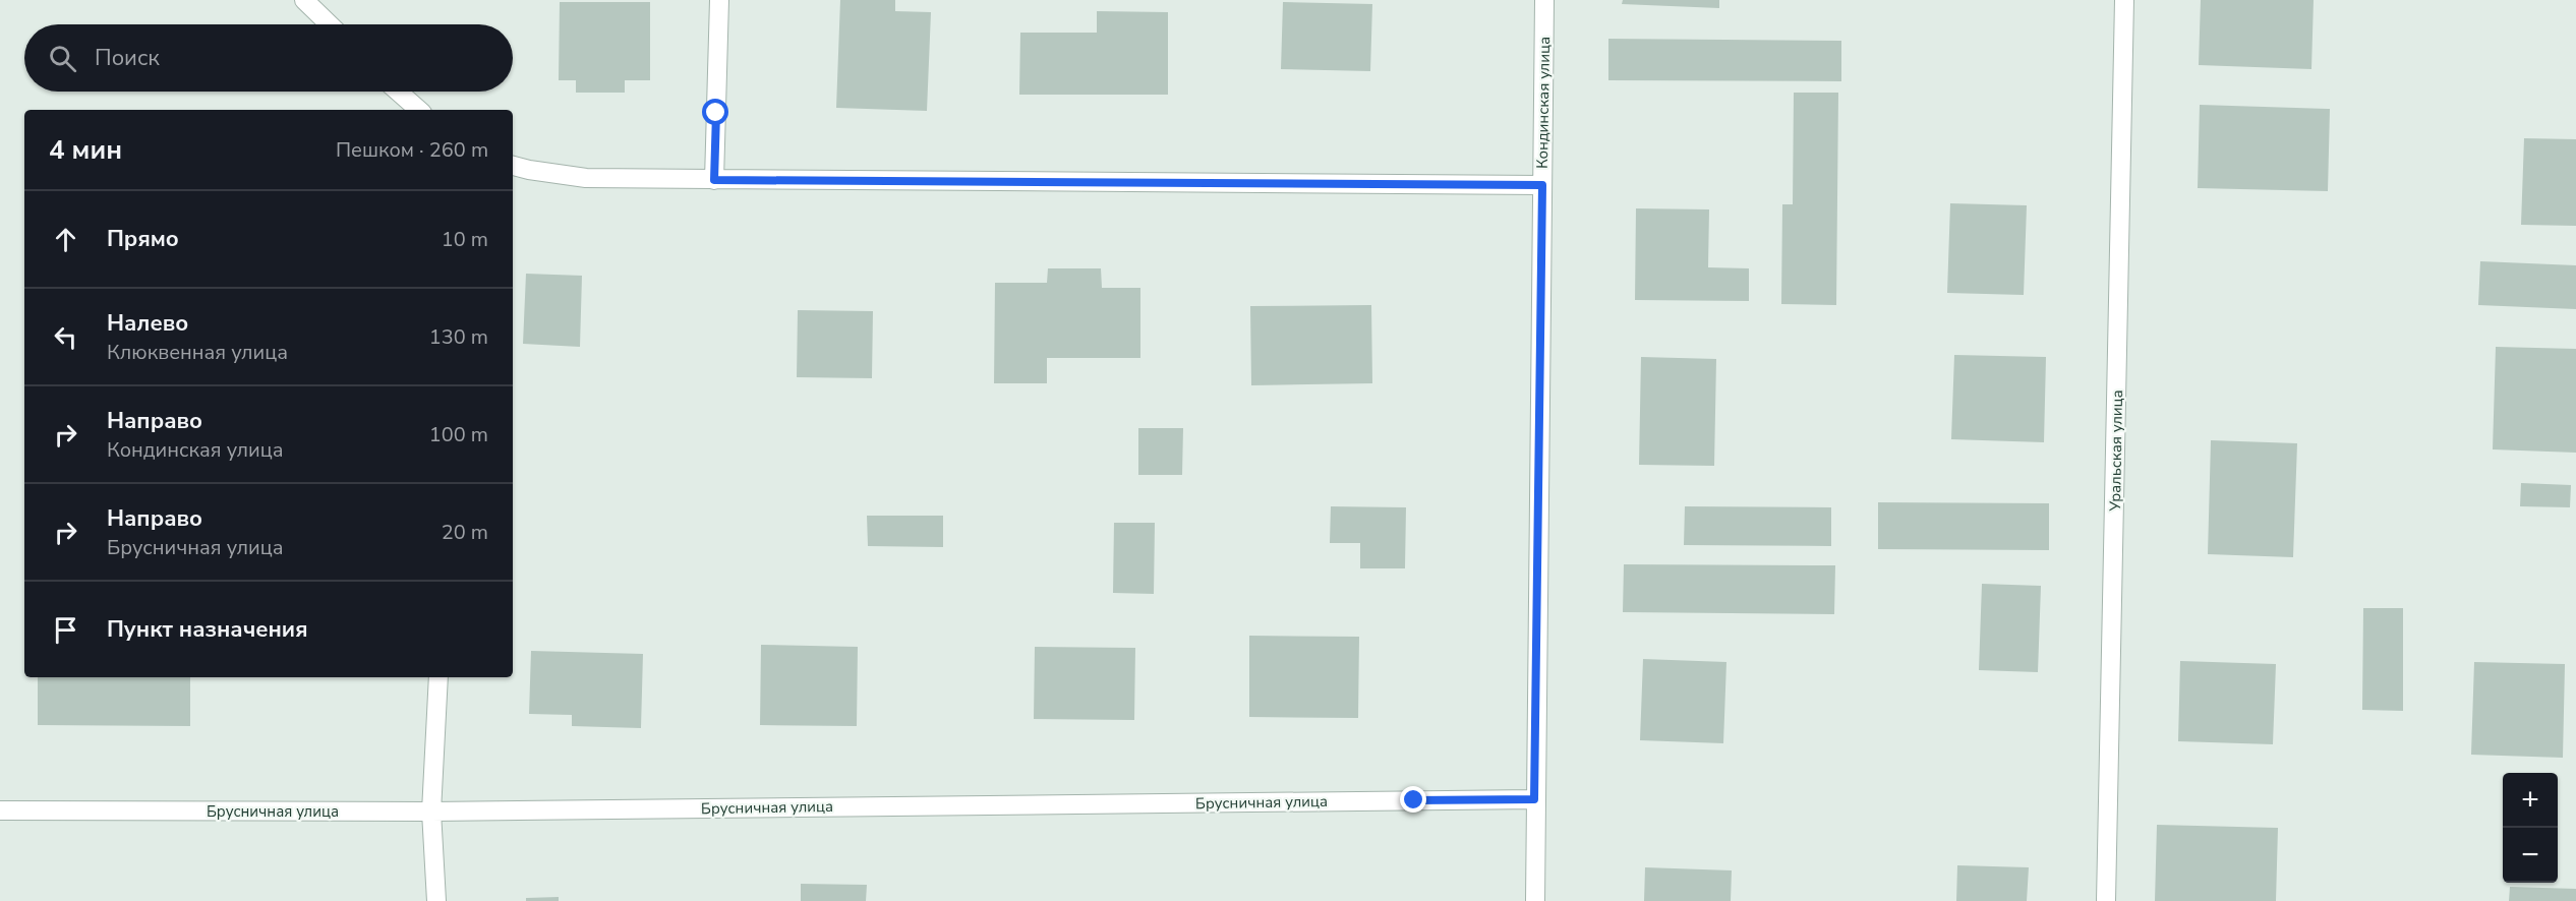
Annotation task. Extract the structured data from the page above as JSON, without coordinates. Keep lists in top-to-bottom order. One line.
{"streets":{"street":["Кондинская улица","Уральская улица","Брусничная улица"]},"crossings":[["Кондинская улица","Брусничная улица"]],"page":{"search":"Поиск","heading":["4 мин","Пешком · 260 m"],"list":[["Прямо","10 m"],["Налево","Клюквенная улица","130 m"],["Направо","Кондинская улица","100 m"],["Направо","Брусничная улица","20 m"],"Пункт назначения"],"map_buttons":["+","−"]}}
